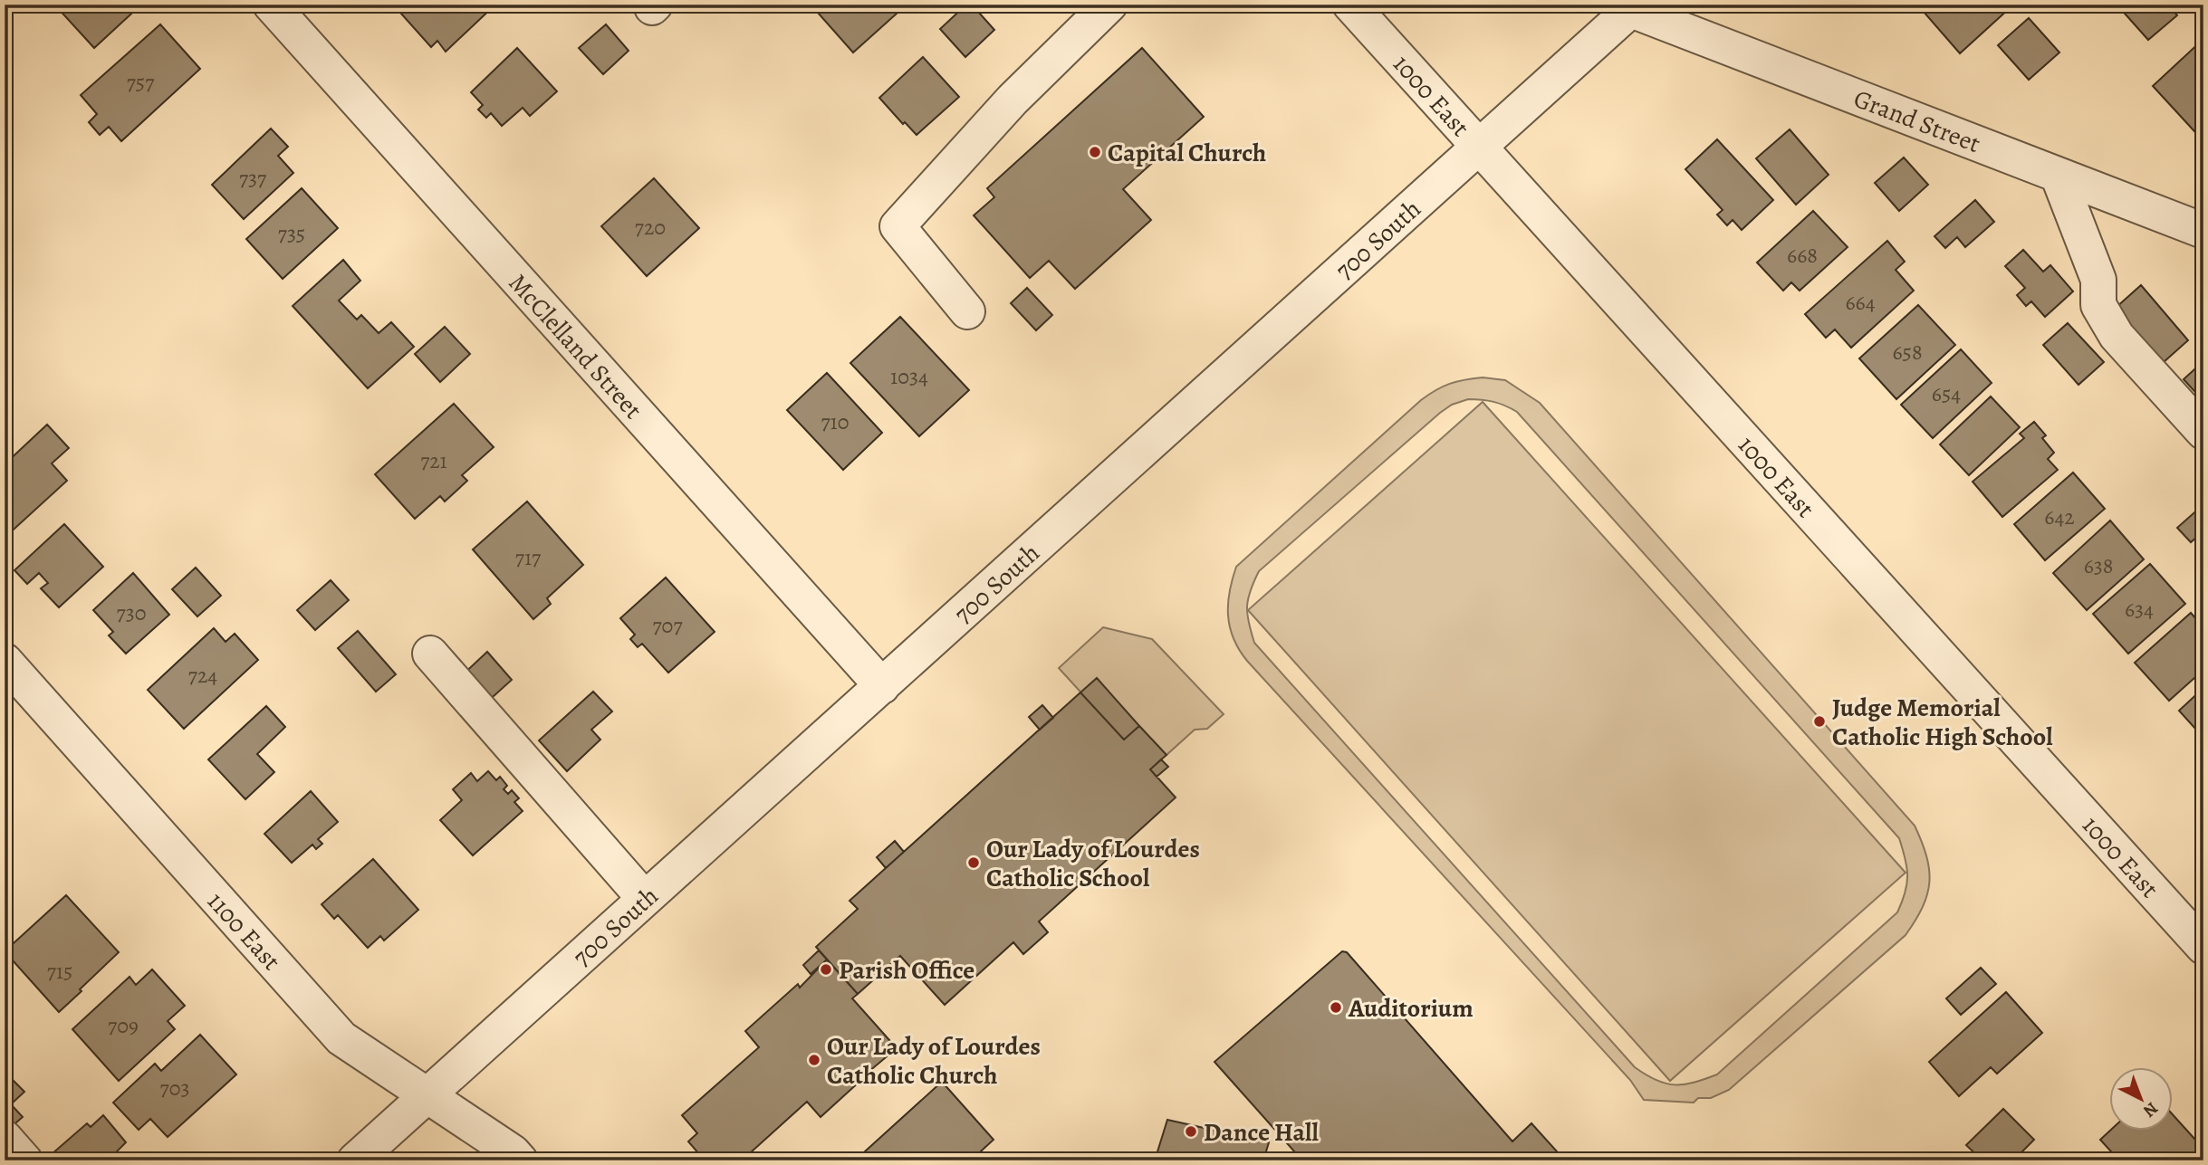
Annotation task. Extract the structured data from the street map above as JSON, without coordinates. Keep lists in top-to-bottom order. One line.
{"streets":{"street":["1000 East","Grand Street","700 South","McClelland Street","1100 East"]},"crossings":[["1000 East","700 South"],["Grand Street","700 South"],["700 South","McClelland Street"],["700 South","1100 East"]],"places":["Capital Church","Judge Memorial Catholic High School","Our Lady of Lourdes Catholic School","Parish Office","Auditorium","Our Lady of Lourdes Catholic Church","Dance Hall"],"house_numbers":["757","737","720","735","668","664","658","1034","654","710","721","642","717","638","634","730","707","724","715","709","703"],"north":"bottom right"}
